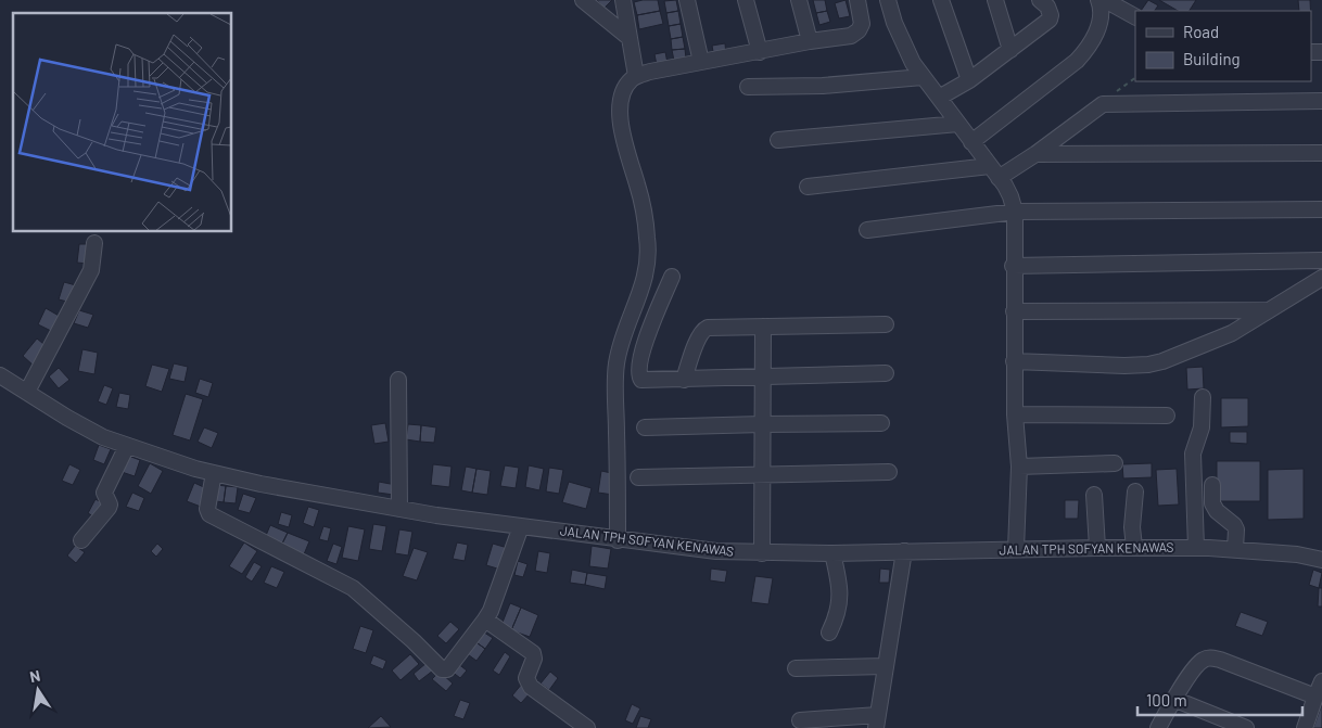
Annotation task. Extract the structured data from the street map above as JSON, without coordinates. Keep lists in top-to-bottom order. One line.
{"streets":{"street":["JALAN TPH SOFYAN KENAWAS"]},"legend":["Road","Building"],"scale_bar":"100 m","north":"top"}
